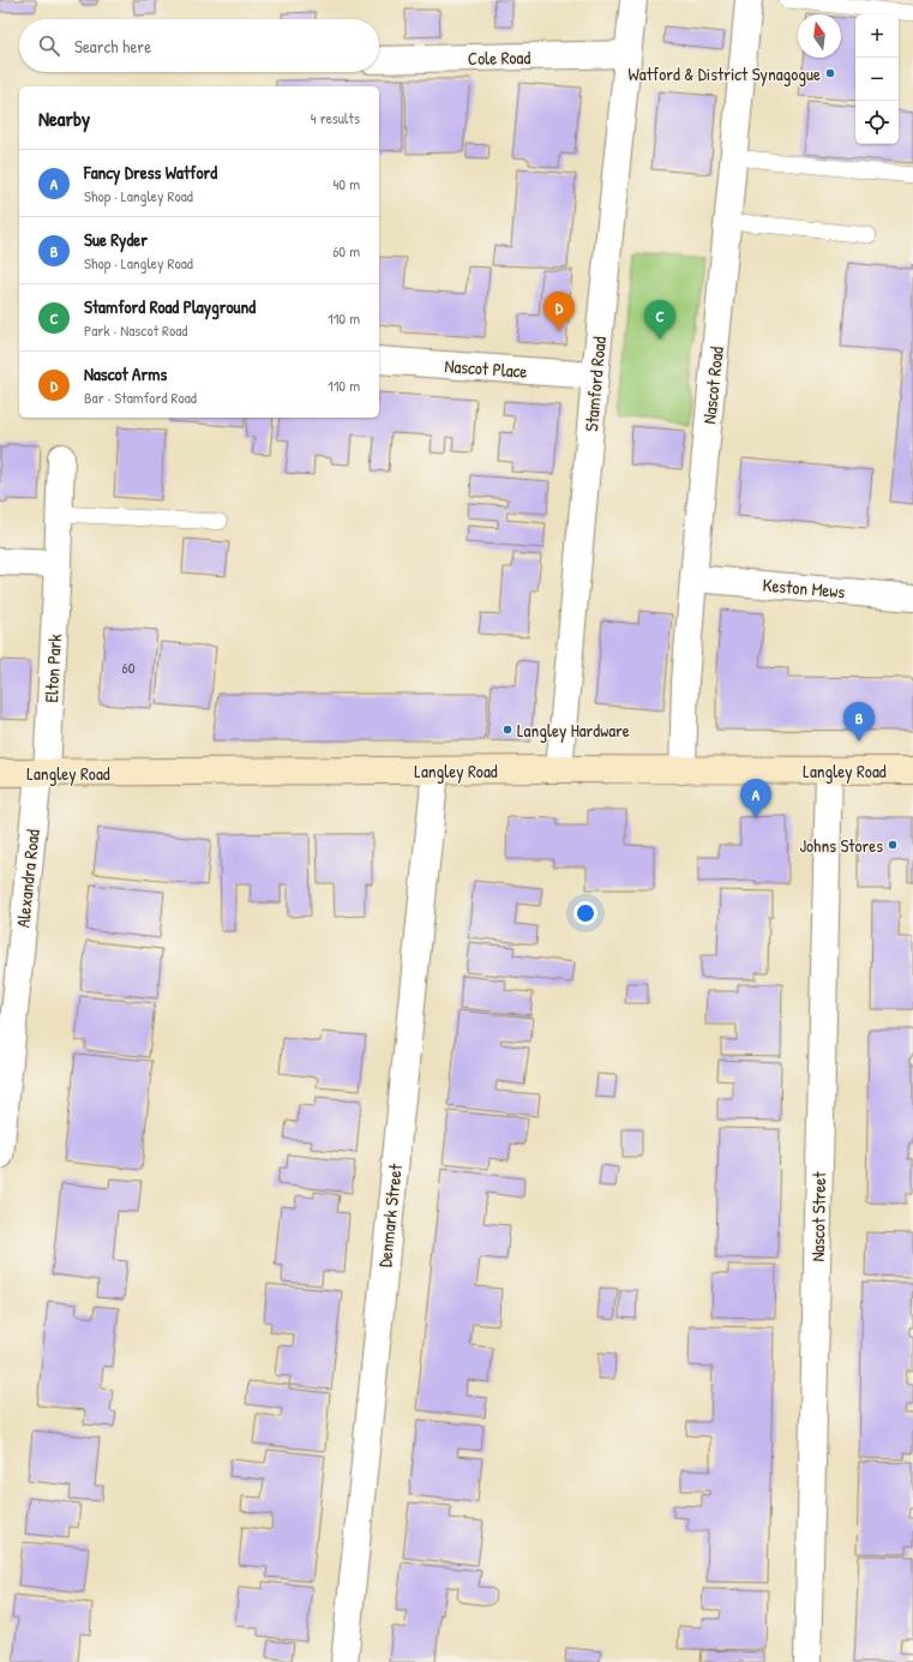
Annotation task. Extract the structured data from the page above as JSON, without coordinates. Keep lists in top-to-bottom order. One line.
{"streets":{"street":["Cole Road","Nascot Place","Stamford Road","Nascot Road","Keston Mews","Elton Park","Langley Road","Alexandra Road","Denmark Street","Nascot Street"]},"crossings":[["Cole Road","Stamford Road"],["Nascot Place","Stamford Road"],["Stamford Road","Langley Road"],["Nascot Road","Keston Mews"],["Nascot Road","Langley Road"],["Elton Park","Langley Road"],["Elton Park","Alexandra Road"],["Langley Road","Alexandra Road"],["Langley Road","Denmark Street"],["Langley Road","Nascot Street"]],"places":["Watford & District Synagogue","Langley Hardware","Johns Stores"],"house_numbers":["60"],"north":"top","page":{"map_buttons":["+","−"],"search":"Search here","heading":["Nearby","4 results"],"list":[{"mark":"A","name":"Fancy Dress Watford","note":"Shop · Langley Road","value":"40 m"},{"mark":"B","name":"Sue Ryder","note":"Shop · Langley Road","value":"60 m"},{"mark":"C","name":"Stamford Road Playground","note":"Park · Nascot Road","value":"110 m"},{"mark":"D","name":"Nascot Arms","note":"Bar · Stamford Road","value":"110 m"}],"pins":["D","C","B","A"]}}
